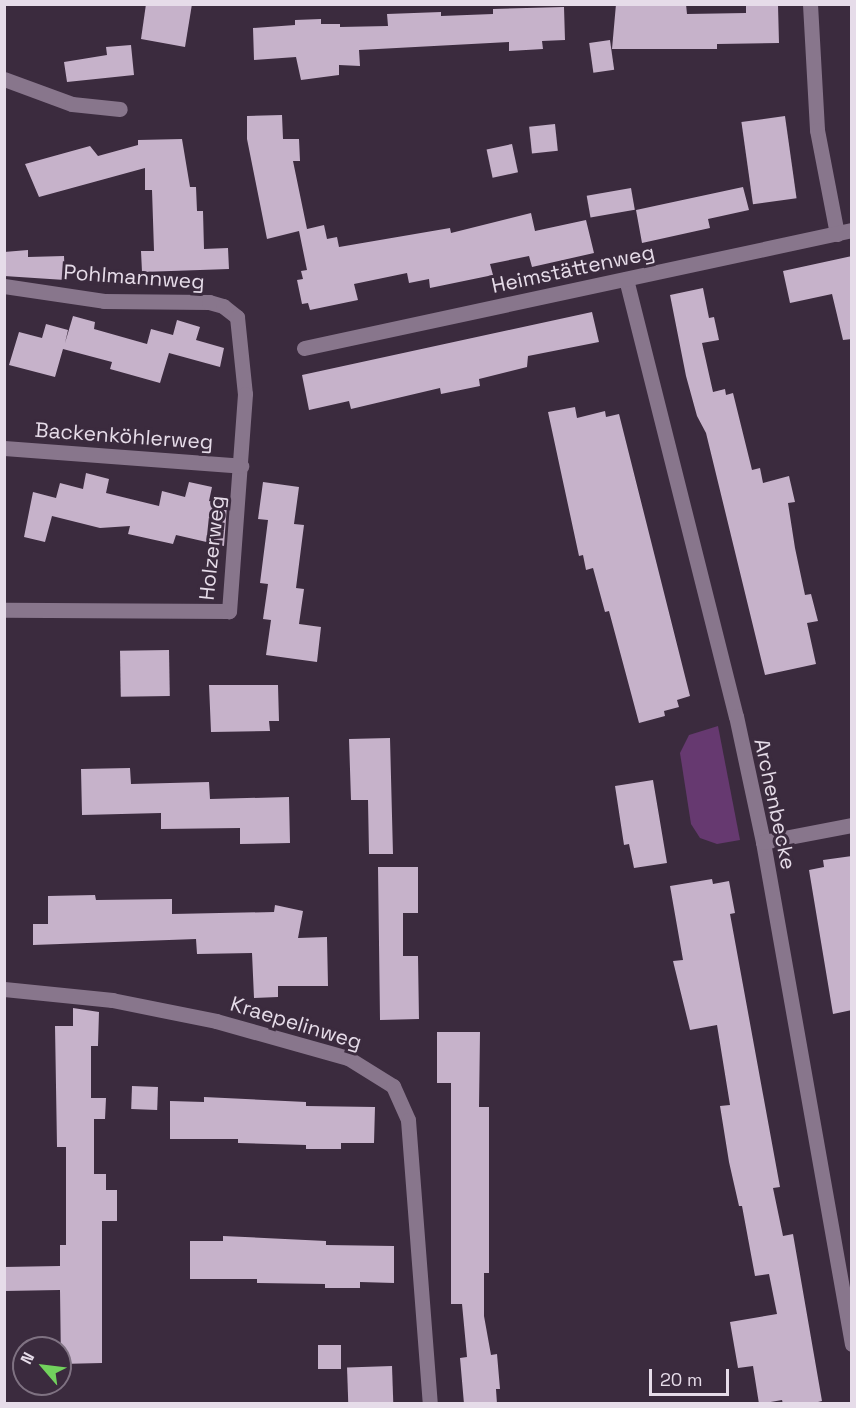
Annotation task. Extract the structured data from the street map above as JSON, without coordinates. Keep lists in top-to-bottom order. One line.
{"streets":{"street":["Heimstättenweg","Pohlmannweg","Backenköhlerweg","Holzerweg","Archenbecke","Kraepelinweg"]},"crossings":[["Heimstättenweg","Archenbecke"],["Pohlmannweg","Holzerweg"],["Backenköhlerweg","Holzerweg"]],"scale_bar":"20 m","north":"top left"}
